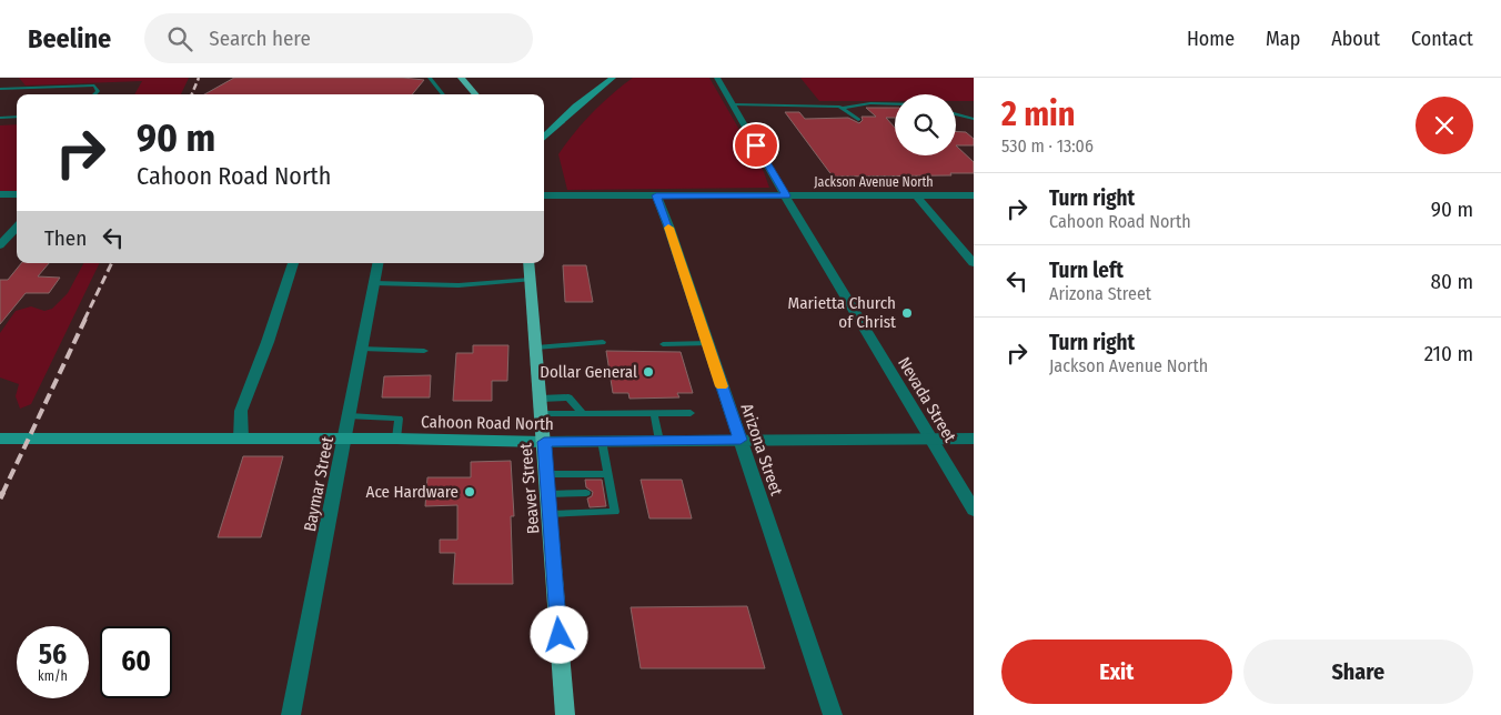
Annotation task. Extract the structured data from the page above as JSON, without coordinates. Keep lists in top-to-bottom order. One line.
{"streets":{"main road":["Cahoon Road North","Beaver Street"],"street":["Jackson Avenue North","Nevada Street","Arizona Street","Baymar Street"]},"crossings":[["Jackson Avenue North","Nevada Street"],["Jackson Avenue North","Arizona Street"],["Nevada Street","Cahoon Road North"],["Cahoon Road North","Arizona Street"],["Cahoon Road North","Baymar Street"],["Cahoon Road North","Beaver Street"]],"places":["Marietta Church of Christ","Dollar General","Ace Hardware"],"page":{"header":"Beeline","search":"Search here","nav":["Home","Map","About","Contact"],"heading":["2 min","530 m · 13:06"],"turn":["90 m","Cahoon Road North"],"list":[{"name":"Turn right","note":"Cahoon Road North","value":"90 m"},{"name":"Turn left","note":"Arizona Street","value":"80 m"},{"name":"Turn right","note":"Jackson Avenue North","value":"210 m"}],"then":"Then","speed":"56 km/h","limit":"60","buttons":["Exit","Share"]}}
